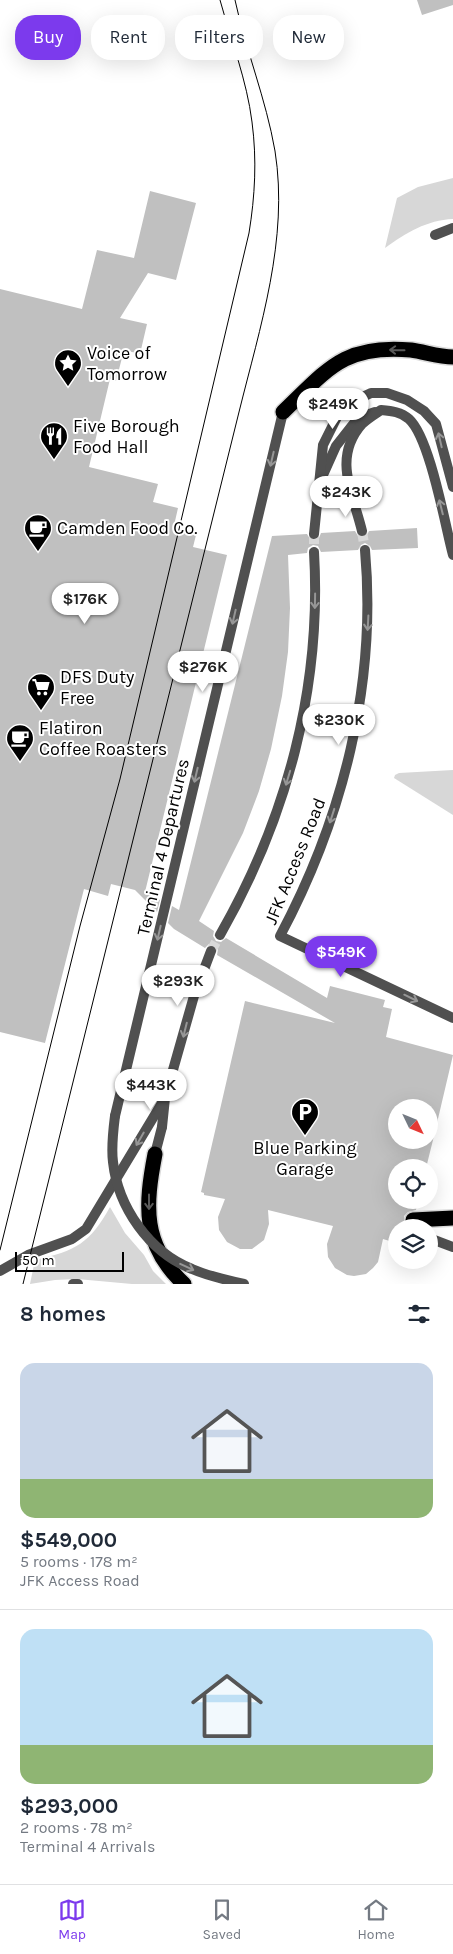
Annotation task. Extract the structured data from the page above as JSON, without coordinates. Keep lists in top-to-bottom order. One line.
{"streets":{"street":["Terminal 4 Departures","JFK Access Road"]},"one_way":["JFK Access Road"],"places":{"place":["Voice of Tomorrow"],"restaurant":["Five Borough Food Hall"],"cafe":["Camden Food Co.","Flatiron Coffee Roasters"],"supermarket":["DFS Duty Free"],"parking":["Blue Parking Garage"]},"scale_bar":"50 m","north":"bottom right","page":{"chip":["Buy","Rent","Filters","New"],"price":["$249K","$243K","$176K","$276K","$230K","$549K","$293K","$443K"],"scale":"50 m","heading":"8 homes","list":[{"name":"$549,000","note":"5 rooms · 178 m² · JFK Access Road"},{"name":"$293,000","note":"2 rooms · 78 m² · Terminal 4 Arrivals"}],"tabs":["Map","Saved","Home"]}}
